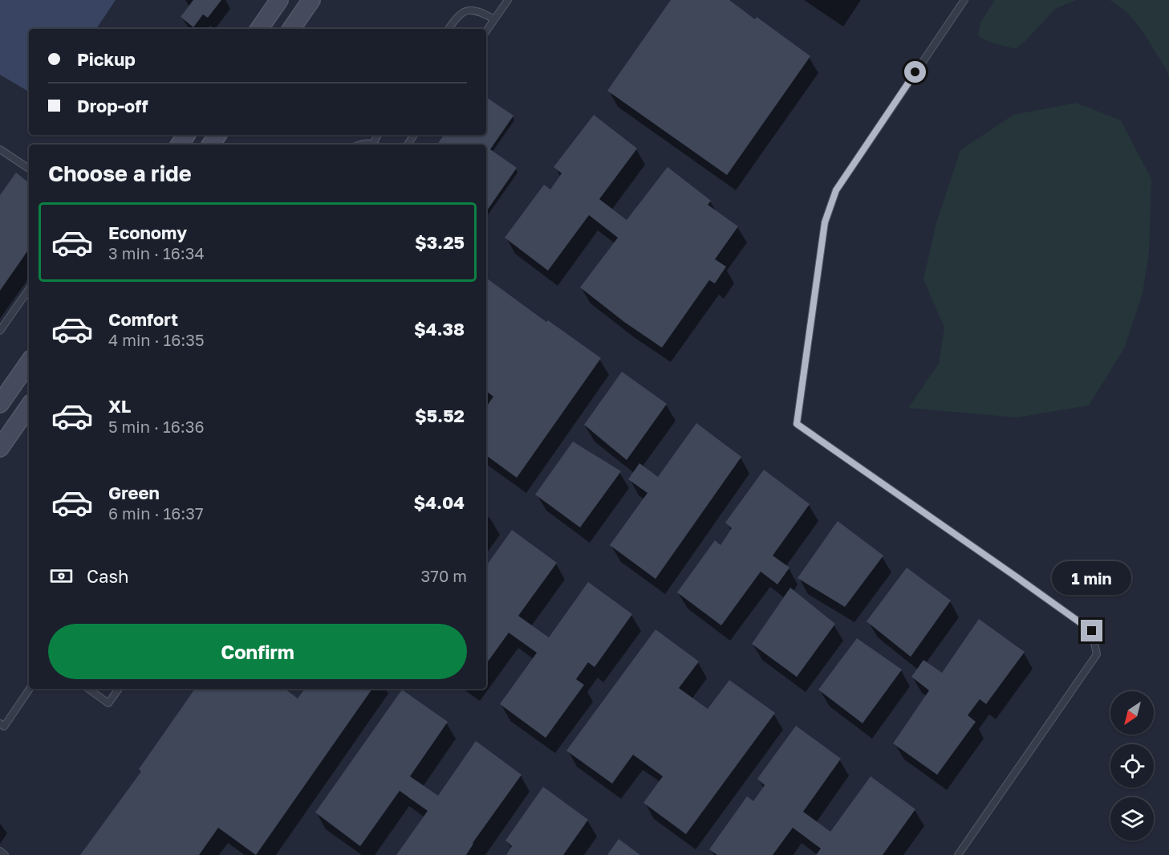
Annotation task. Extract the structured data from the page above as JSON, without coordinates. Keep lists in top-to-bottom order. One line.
{"north":"bottom left","page":{"banner":["Pickup","Drop-off"],"heading":"Choose a ride","list":[{"name":"Economy","note":"3 min · 16:34","value":"$3.25"},{"name":"Comfort","note":"4 min · 16:35","value":"$4.38"},{"name":"XL","note":"5 min · 16:36","value":"$5.52"},{"name":"Green","note":"6 min · 16:37","value":"$4.04"}],"pay":["Cash","370 m"],"bubble":"1 min","buttons":"Confirm"}}
